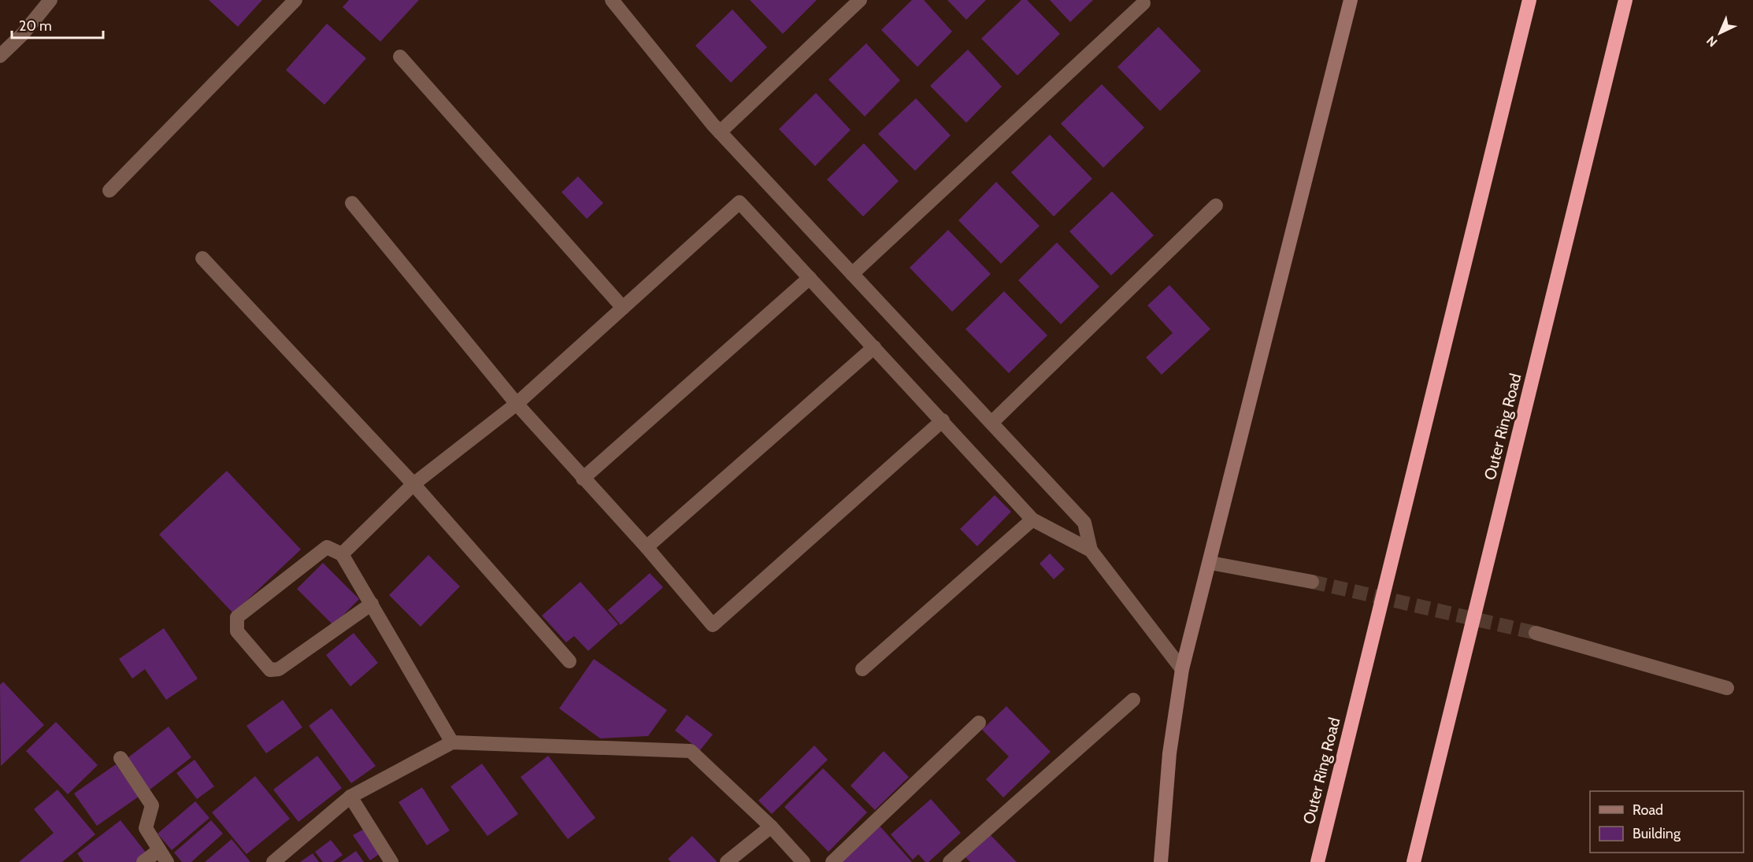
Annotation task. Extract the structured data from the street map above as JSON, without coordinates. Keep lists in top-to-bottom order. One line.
{"streets":{"highway":["Outer Ring Road"]},"legend":["Road","Building"],"scale_bar":"20 m","north":"bottom left"}
